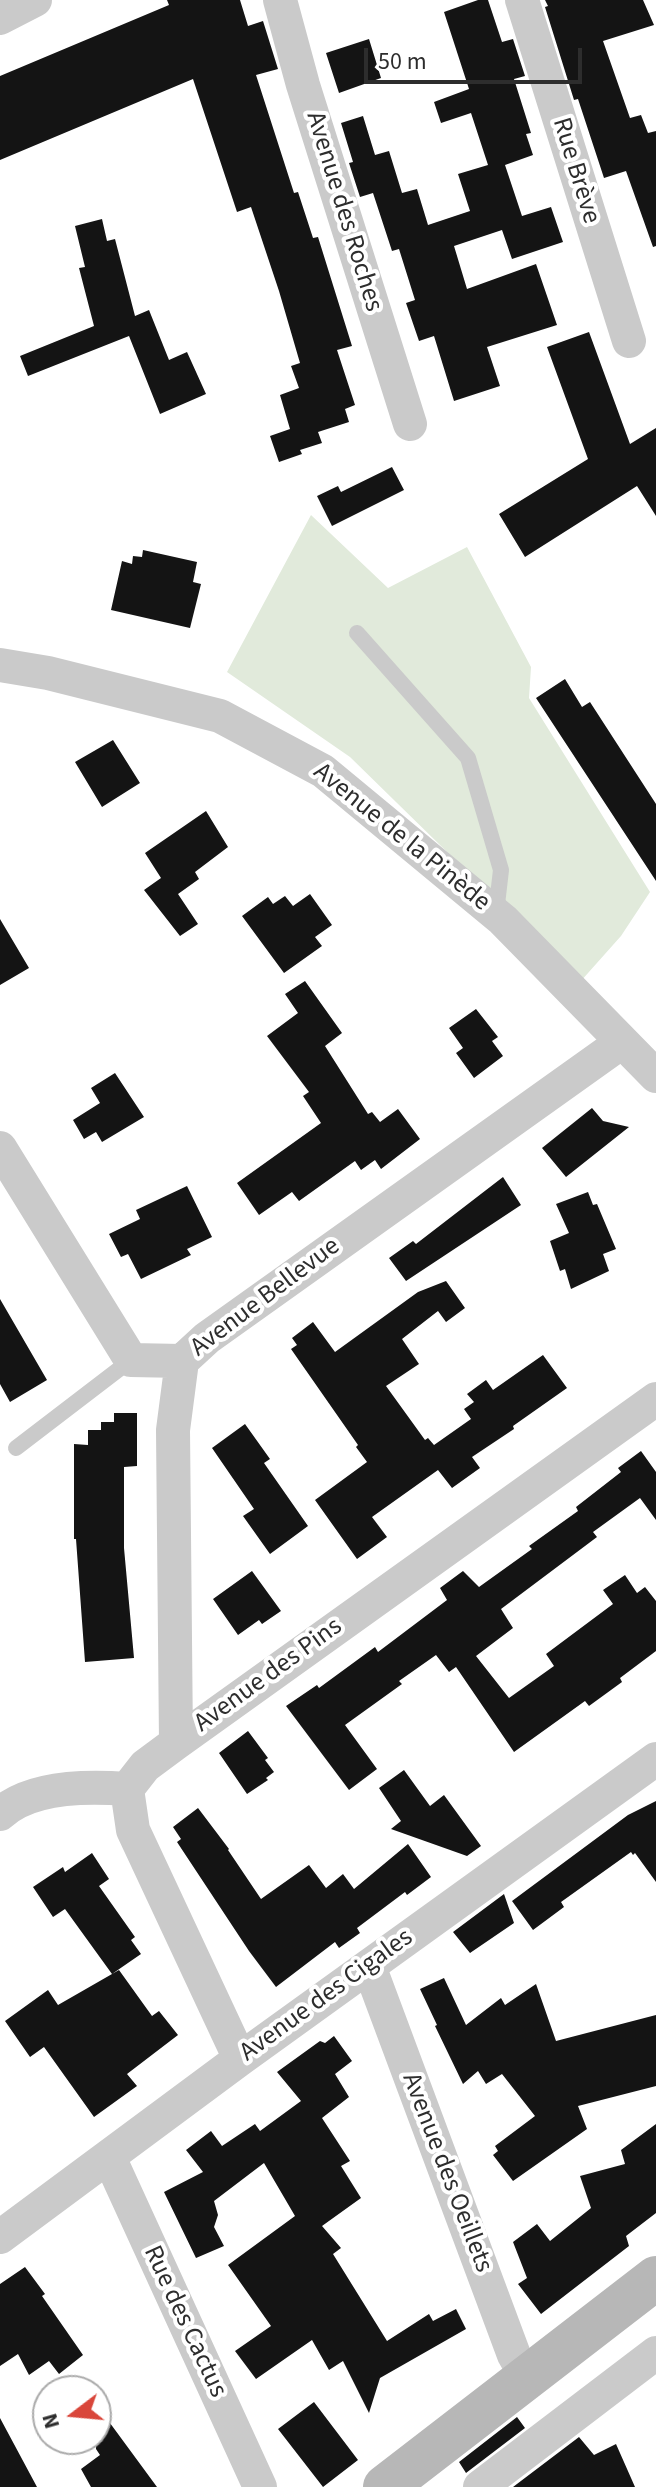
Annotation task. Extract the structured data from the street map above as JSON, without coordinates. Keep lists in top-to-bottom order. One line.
{"streets":{"street":["Rue Brève","Avenue des Roches","Avenue de la Pinède","Avenue Bellevue","Avenue des Pins","Avenue des Cigales","Avenue des Oeillets","Rue des Cactus"]},"crossings":[["Avenue de la Pinède","Avenue Bellevue"],["Avenue Bellevue","Avenue des Pins"],["Avenue des Cigales","Avenue des Oeillets"],["Avenue des Cigales","Rue des Cactus"]],"scale_bar":"50 m","north":"left"}
